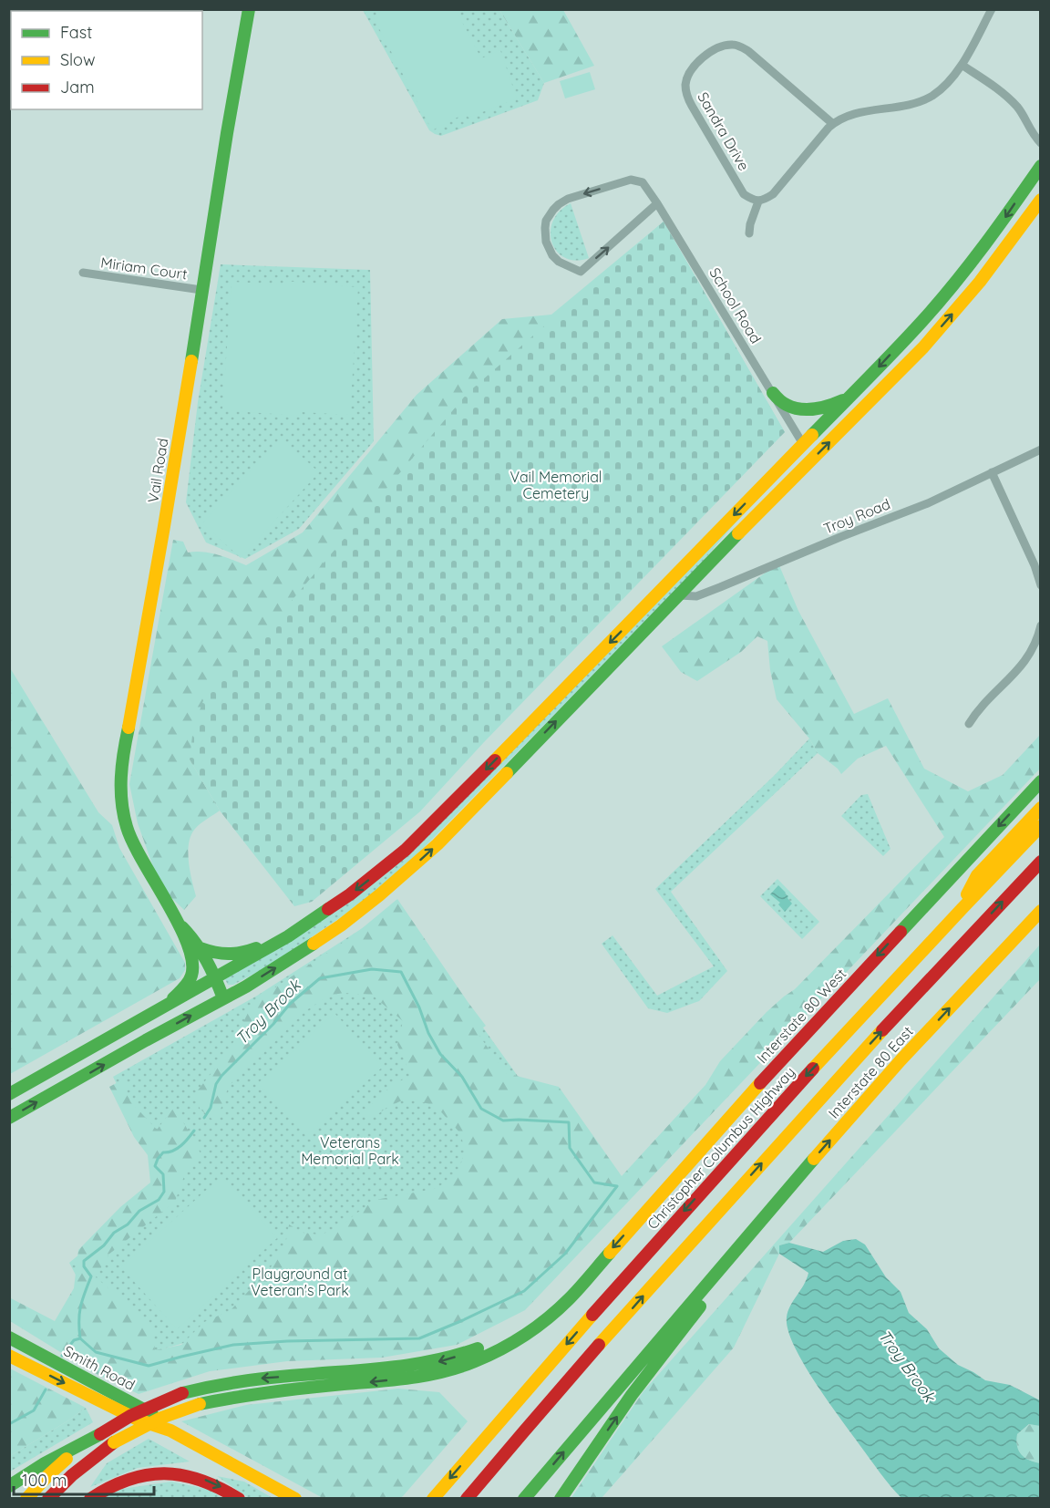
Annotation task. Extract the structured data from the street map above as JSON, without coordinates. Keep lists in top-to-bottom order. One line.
{"streets":{"main road":["Vail Road","Interstate 80 West","Interstate 80 East","Christopher Columbus Highway","Smith Road"],"street":["Sandra Drive","Miriam Court","School Road","Troy Road"]},"crossings":[["Miriam Court","Vail Road"]],"water":["Troy Brook"],"parks":["Vail Memorial Cemetery","Veterans Memorial Park","Playground at Veteran's Park"],"legend":["Fast","Slow","Jam"],"scale_bar":"100 m"}
